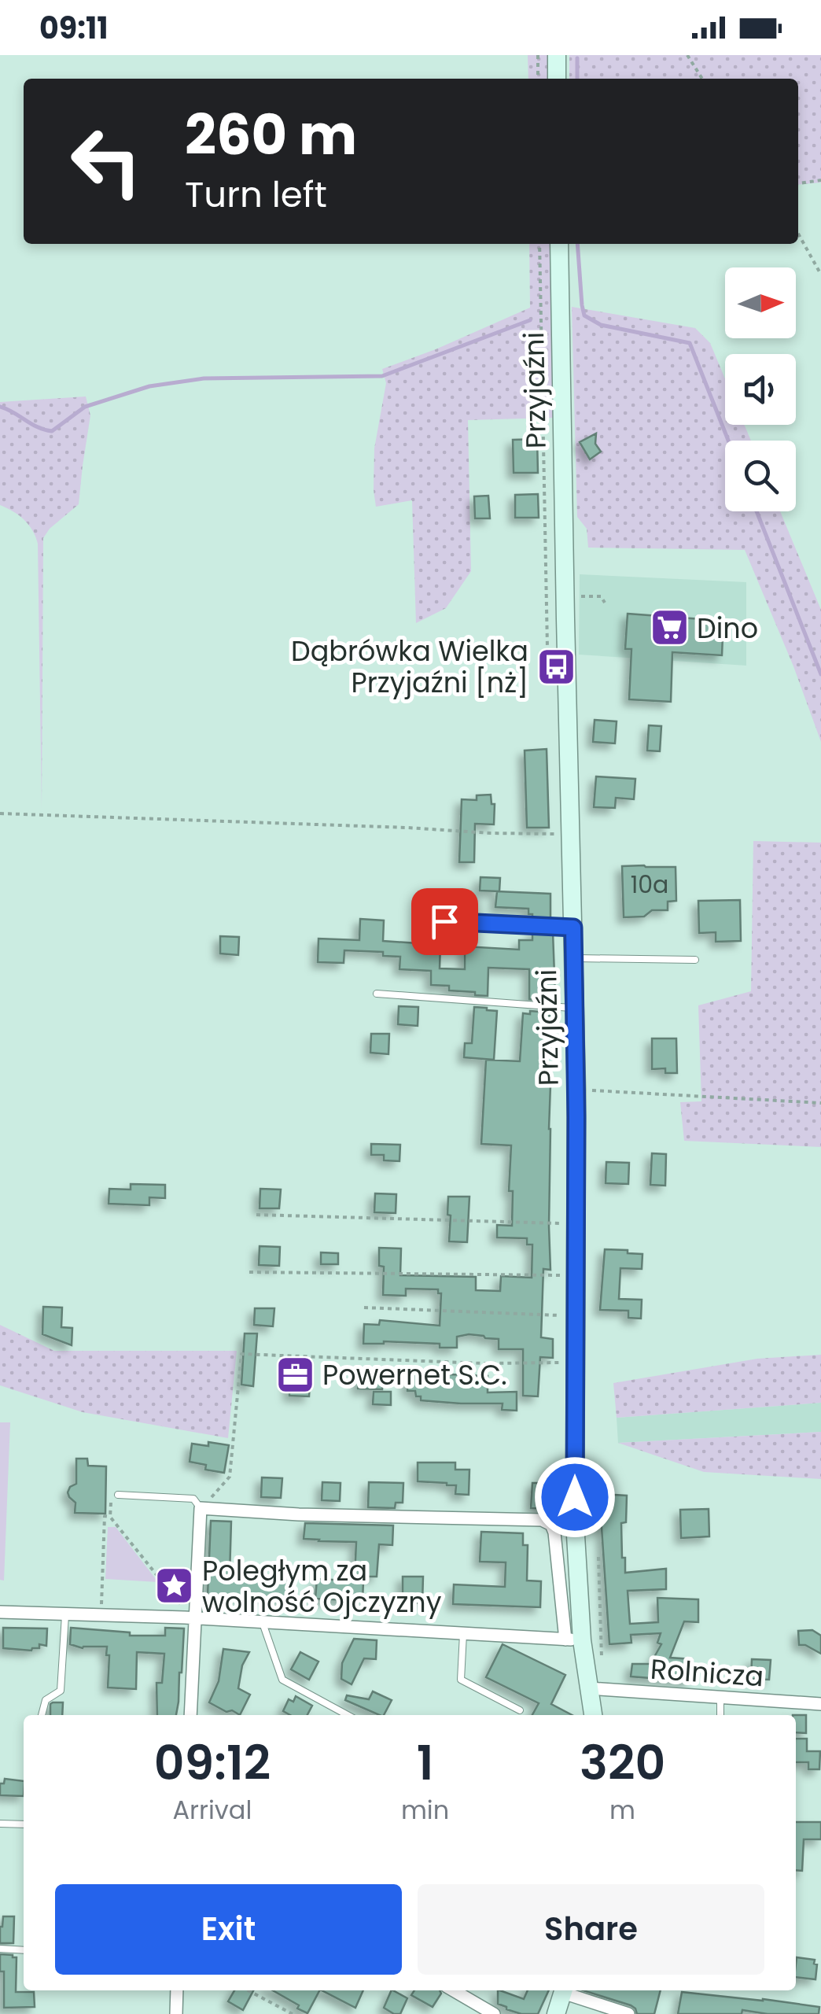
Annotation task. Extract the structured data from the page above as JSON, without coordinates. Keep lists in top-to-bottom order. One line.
{"streets":{"street":["Przyjaźni","Rolnicza"]},"crossings":[["Przyjaźni","Rolnicza"]],"places":{"supermarket":["Dino"],"bus stop":["Dąbrówka Wielka Przyjaźni [nż]"],"office":["Powernet S.C."],"place":["Poległym za wolność Ojczyzny"]},"house_numbers":["10a"],"north":"right","page":{"status":"09:11","turn":["260 m","Turn left"],"eta":["09:12","Arrival","1","min","320","m"],"buttons":["Exit","Share"]}}
